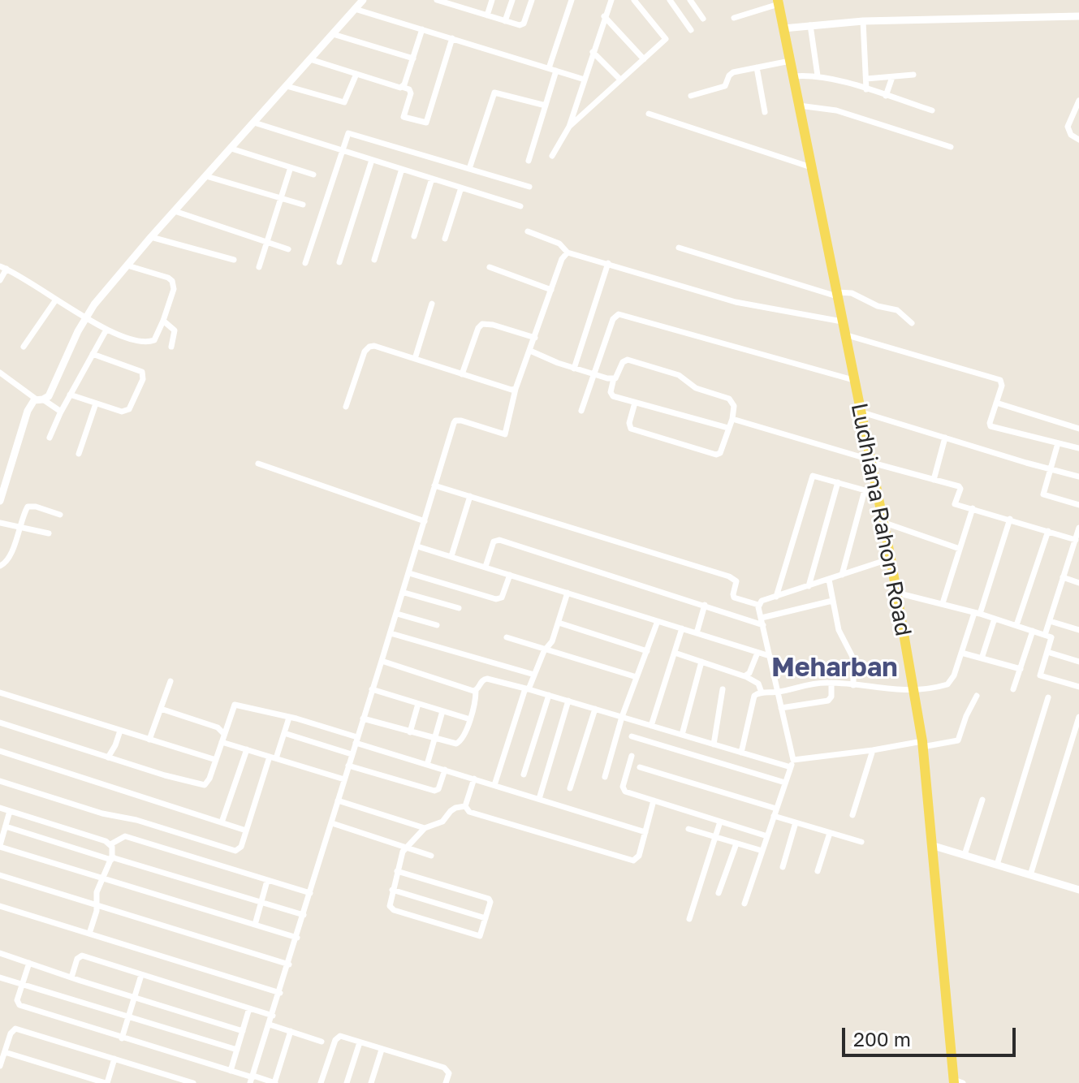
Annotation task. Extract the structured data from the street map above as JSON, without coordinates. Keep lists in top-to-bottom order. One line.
{"streets":{"main road":["Ludhiana Rahon Road"]},"districts":["Meharban"],"scale_bar":"200 m"}
